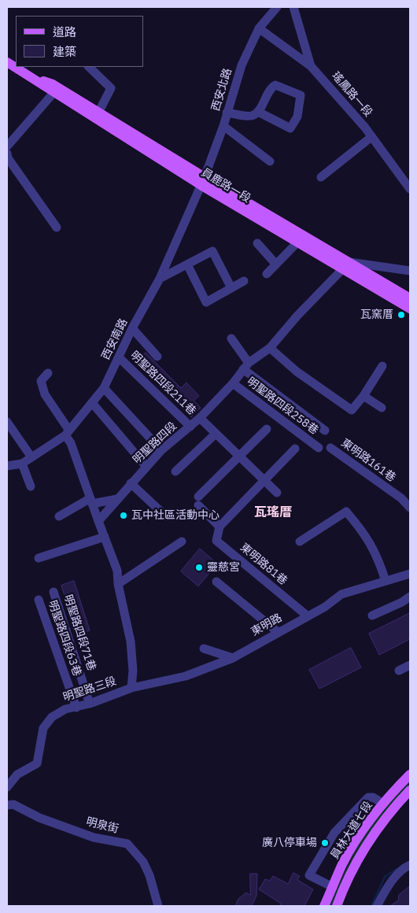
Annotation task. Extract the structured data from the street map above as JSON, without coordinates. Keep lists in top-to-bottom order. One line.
{"streets":{"main road":["員鹿路一段","員林大道七段"],"street":["西安北路","瑤鳳路一段","西安南路","明聖路四段211巷","明聖路四段258巷","明聖路四段","東明路161巷","東明路81巷","東明路","明聖路四段71巷","明聖路四段63巷","明聖路三段","明泉街"]},"crossings":[["西安北路","員鹿路一段"],["西安北路","西安南路"],["員鹿路一段","西安南路"],["員鹿路一段","明聖路四段"],["西安南路","明聖路四段211巷"],["明聖路四段211巷","明聖路四段"],["明聖路四段258巷","明聖路四段"],["東明路81巷","東明路"],["東明路","明聖路三段"],["明聖路四段71巷","明聖路三段"],["明聖路四段63巷","明聖路三段"]],"districts":["瓦瑤厝"],"places":["瓦窯厝","瓦中社區活動中心","靈慈宮","廣八停車場"],"legend":["道路","建築"]}
